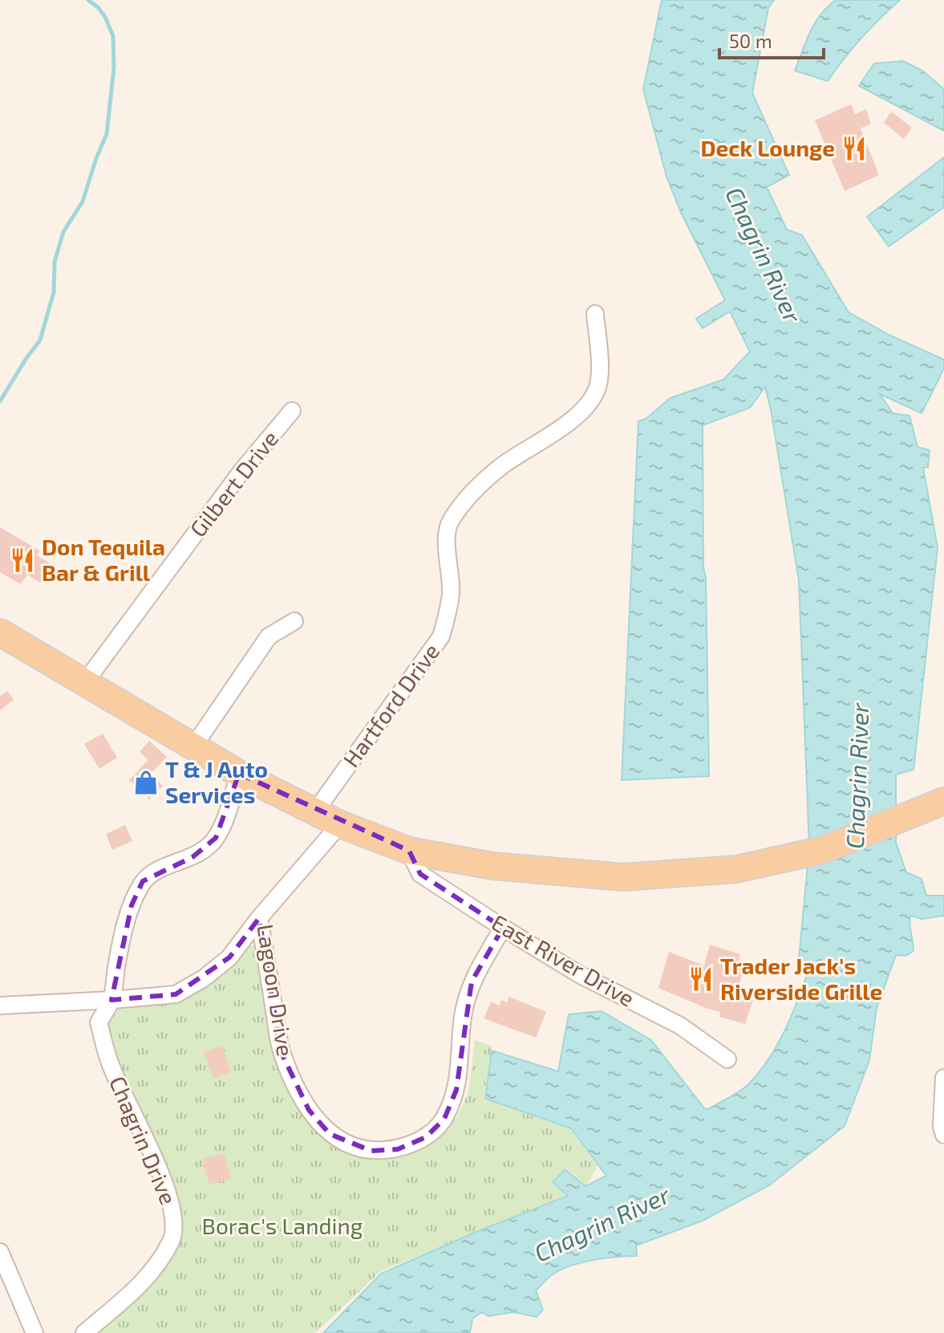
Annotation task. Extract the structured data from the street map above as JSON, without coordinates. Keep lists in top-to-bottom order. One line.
{"streets":{"street":["Gilbert Drive","Hartford Drive","East River Drive","Lagoon Drive","Chagrin Drive"]},"crossings":[["East River Drive","Lagoon Drive"]],"water":["Chagrin River"],"parks":["Borac's Landing"],"places":{"restaurant":["Deck Lounge","Don Tequila Bar & Grill","Trader Jack's Riverside Grille"],"shop":["T & J Auto Services"]},"scale_bar":"50 m"}
